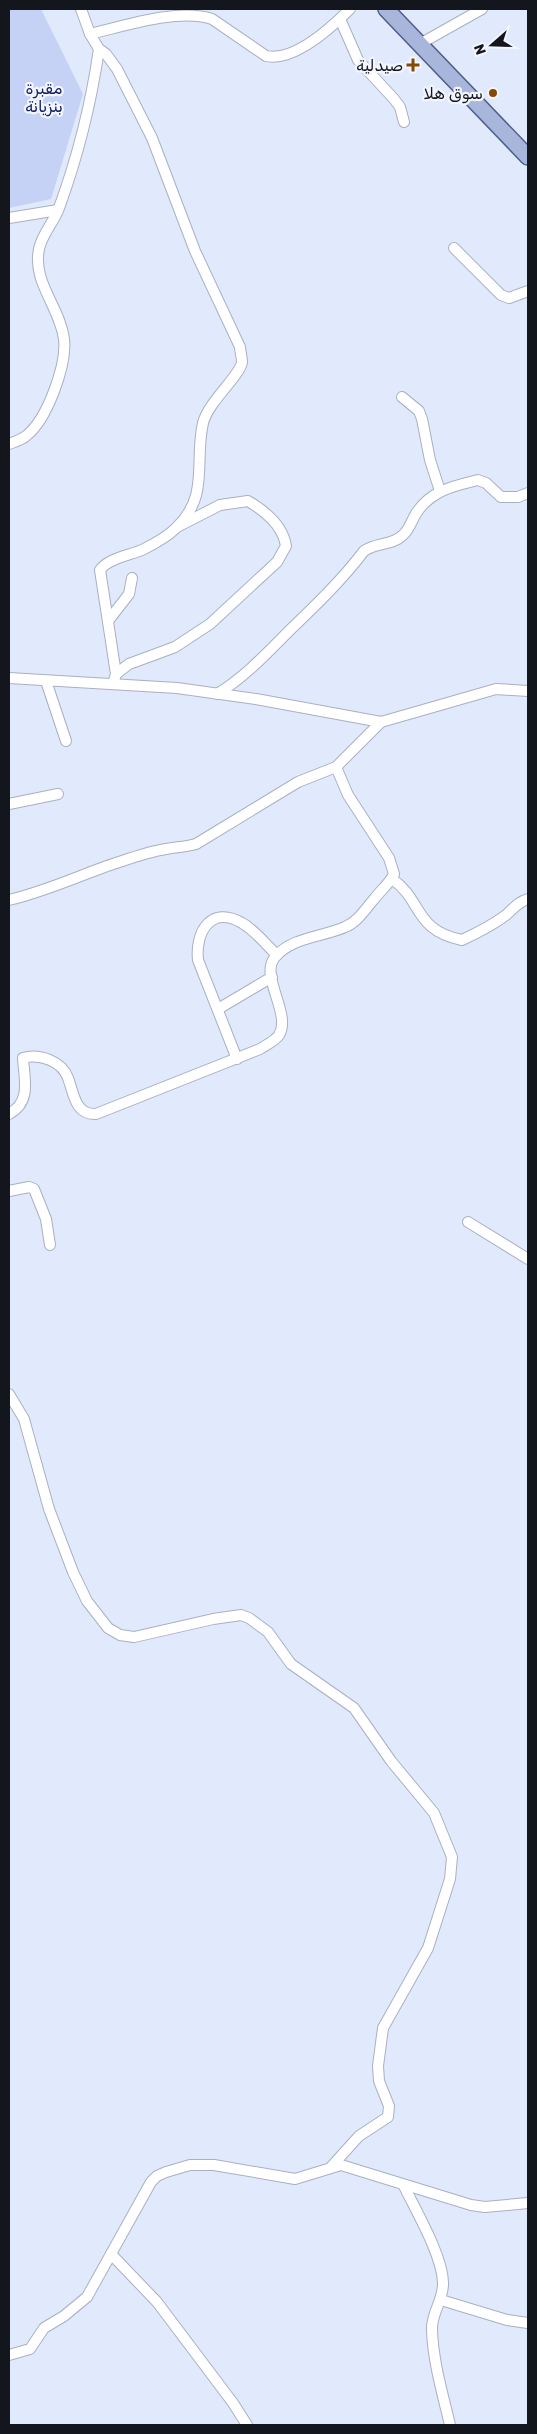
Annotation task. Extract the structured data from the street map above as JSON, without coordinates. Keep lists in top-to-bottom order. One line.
{"parks":["مقبرة بنزيانة"],"places":{"health":["صيدلية"],"other":["سوق هلا"]},"north":"left"}
